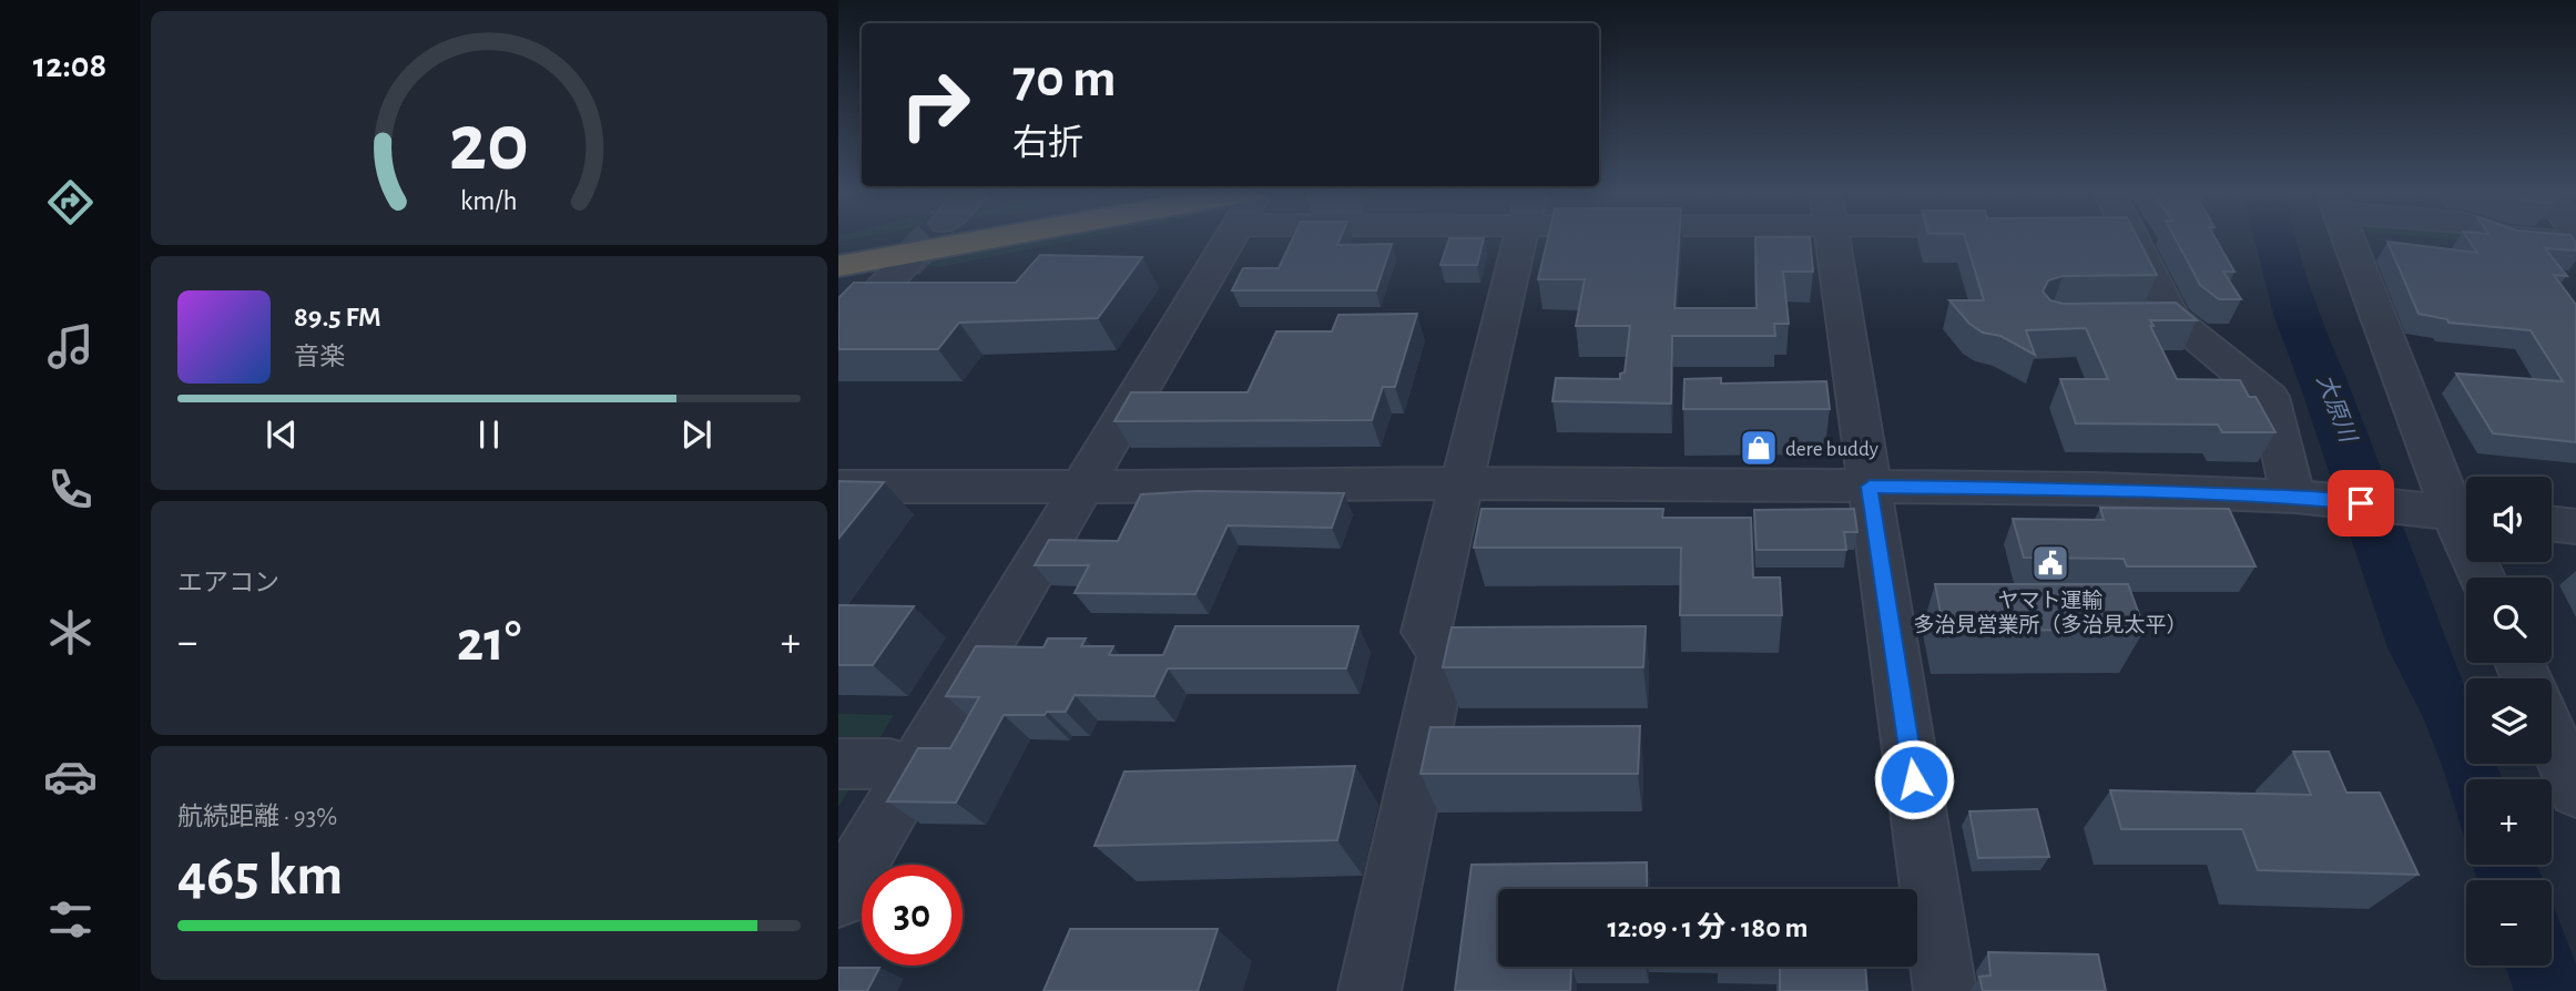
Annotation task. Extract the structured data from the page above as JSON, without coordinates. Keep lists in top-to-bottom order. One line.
{"water":["大原川"],"places":{"shop":["dere buddy"],"public building":["ヤマト運輸 多治見営業所（多治見太平）"]},"page":{"tabs":"12:08","turn":["70 m","右折"],"song":["89.5 FM","音楽"],"map_buttons":["+","−"],"tile":["エアコン",["航続距離 · 93%","465 km"]],"heat":["−","21°","+"],"limit":"30","trip":"12:09 · 1 分 · 180 m","gauge":["20","km/h"]}}
